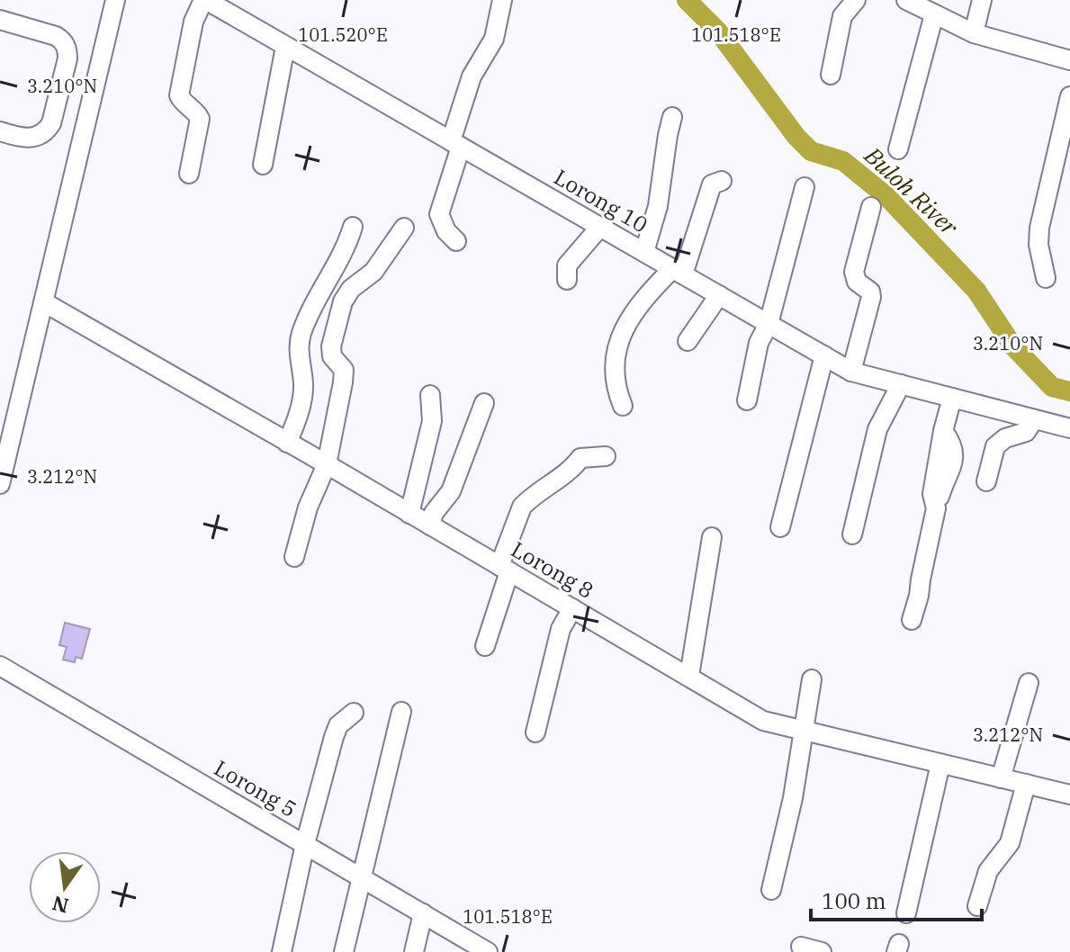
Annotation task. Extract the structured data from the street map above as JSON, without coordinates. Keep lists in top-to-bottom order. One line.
{"streets":{"street":["Lorong 10","Lorong 8","Lorong 5"]},"water":["Buloh River"],"scale_bar":"100 m","north":"bottom","coordinates":["101.520°E","101.518°E","3.210°N","3.212°N"]}
